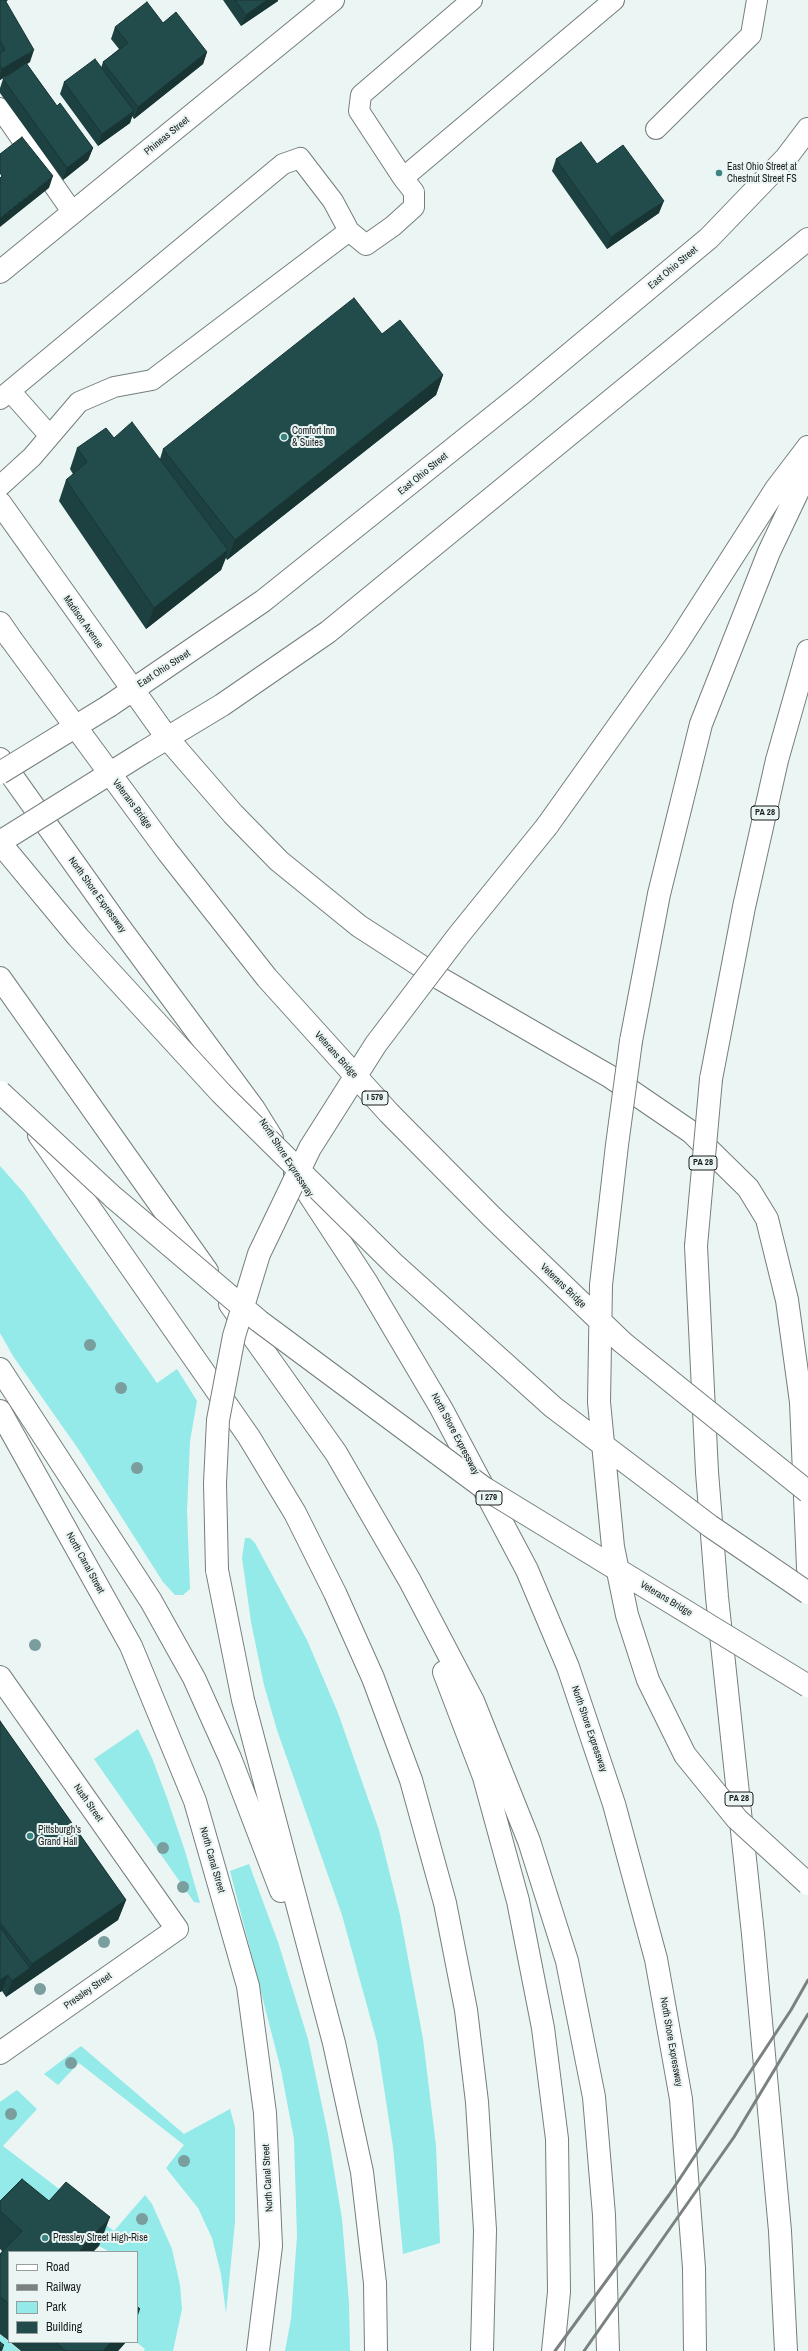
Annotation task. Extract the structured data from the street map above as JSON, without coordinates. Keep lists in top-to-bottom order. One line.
{"streets":{"main road":["Phineas Street","East Ohio Street","Madison Avenue","Veterans Bridge","PA 28","North Shore Expressway","I 579","I 279","North Canal Street","Nash Street","Pressley Street"]},"crossings":[["East Ohio Street","Madison Avenue"],["Nash Street","Pressley Street"]],"places":["East Ohio Street at Chestnut Street FS","Comfort Inn & Suites","Pittsburgh's Grand Hall","Pressley Street High-Rise"],"legend":["Road","Railway","Park","Building"]}
